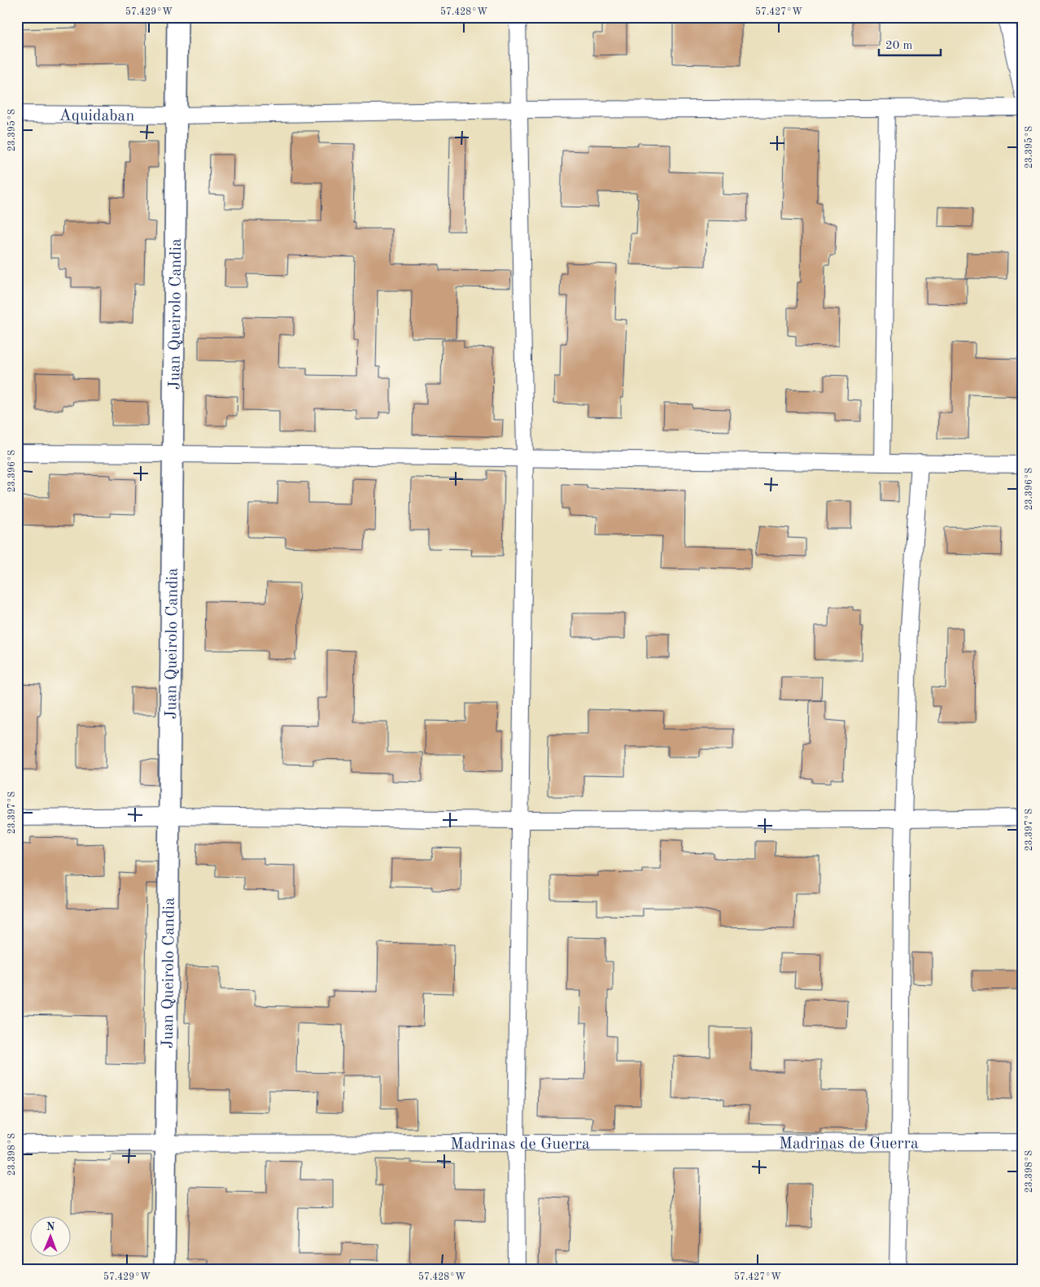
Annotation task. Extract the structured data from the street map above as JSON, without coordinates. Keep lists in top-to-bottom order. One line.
{"streets":{"street":["Aquidaban","Juan Queirolo Candia","Madrinas de Guerra"]},"crossings":[["Aquidaban","Juan Queirolo Candia"],["Juan Queirolo Candia","Madrinas de Guerra"]],"scale_bar":"20 m","north":"top","coordinates":["57.429°W","57.428°W","57.427°W","23.395°S","23.396°S","23.397°S","23.398°S"]}
